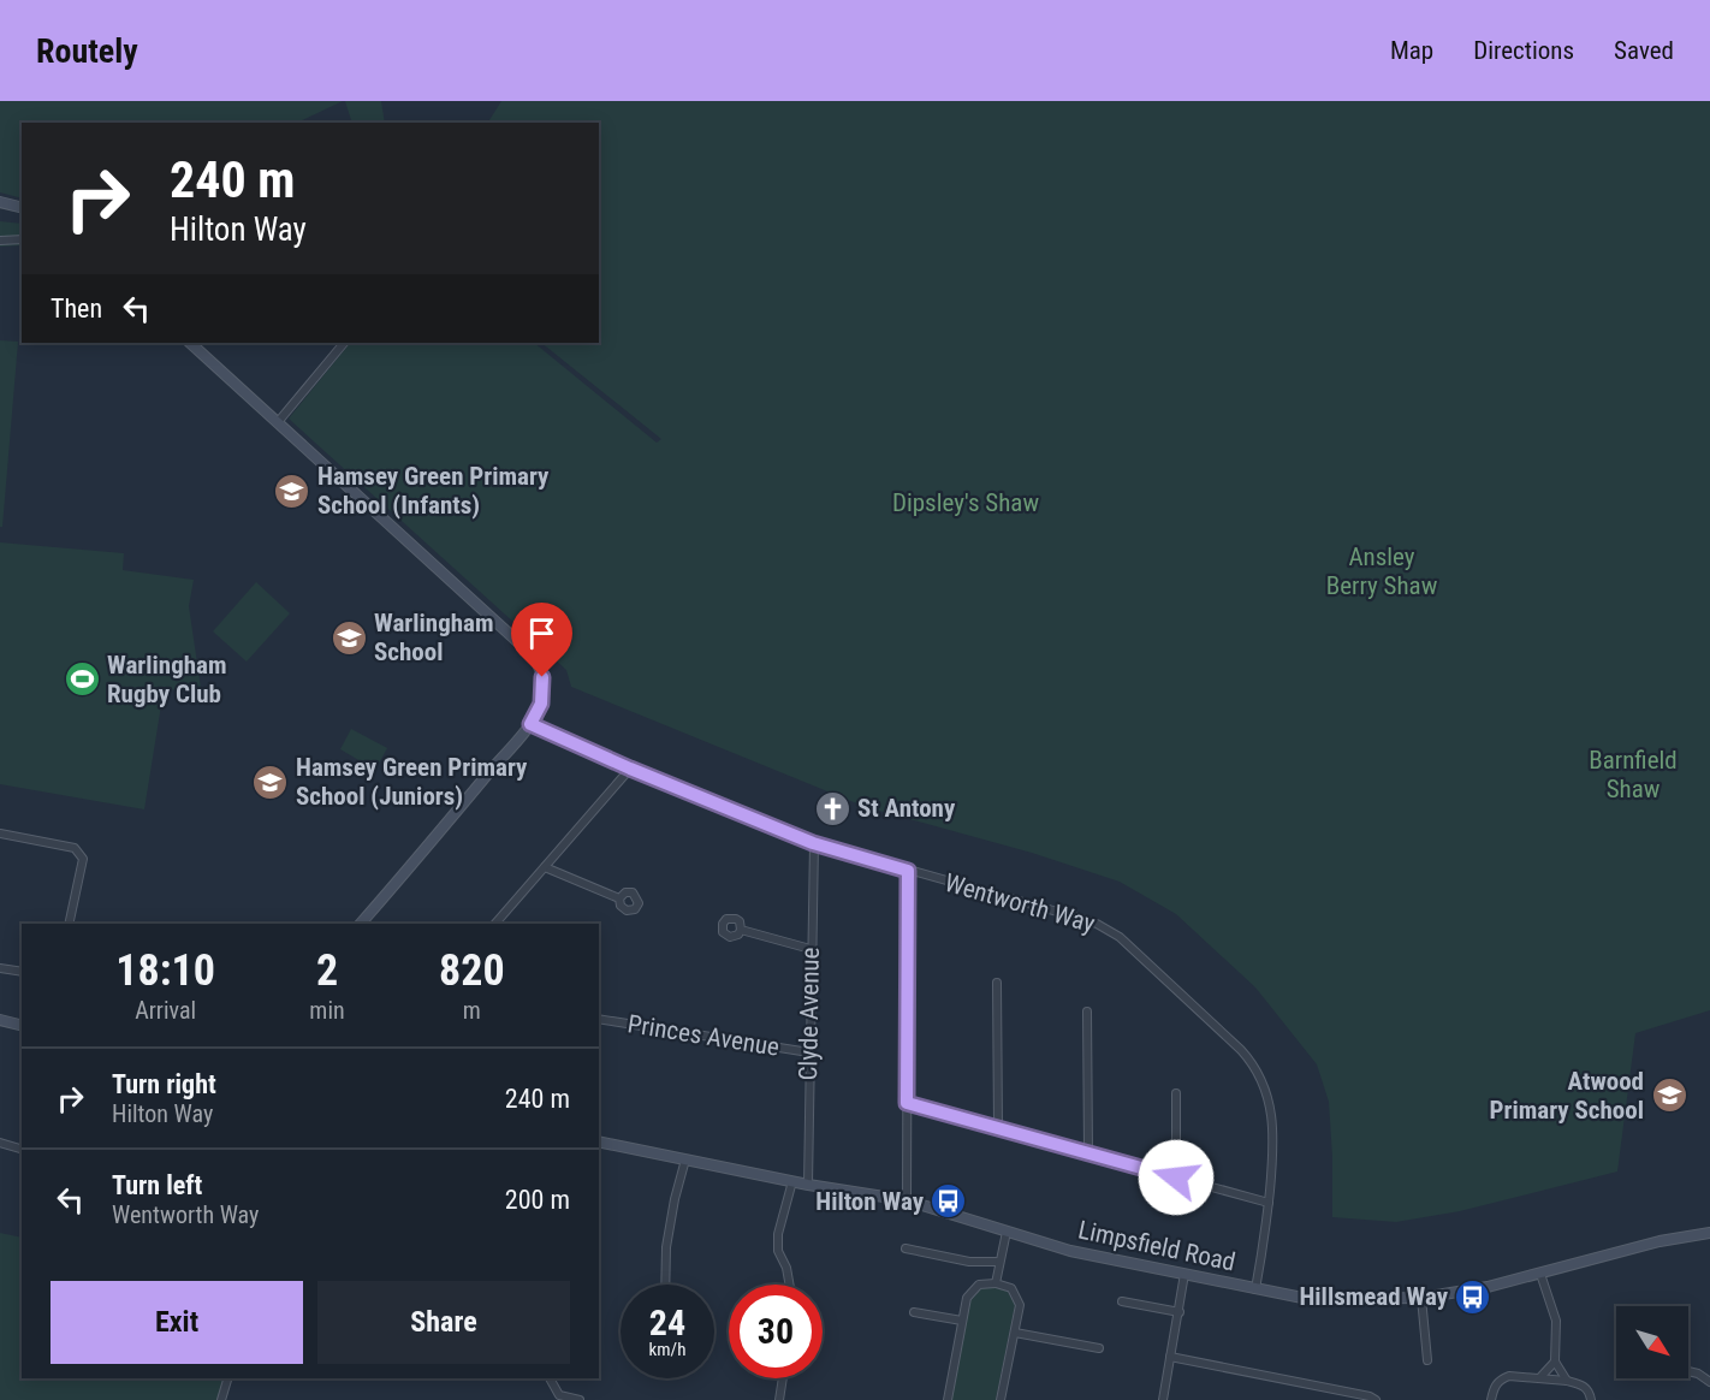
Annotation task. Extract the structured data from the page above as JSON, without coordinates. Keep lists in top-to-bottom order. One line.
{"streets":{"main road":["Limpsfield Road"],"street":["Wentworth Way","Clyde Avenue","Princes Avenue"]},"crossings":[["Wentworth Way","Clyde Avenue"],["Wentworth Way","Limpsfield Road"],["Clyde Avenue","Princes Avenue"],["Clyde Avenue","Limpsfield Road"]],"parks":["Dipsley's Shaw","Ansley Berry Shaw","Barnfield Shaw"],"places":{"school or university":["Hamsey Green Primary School (Infants)","Warlingham School","Hamsey Green Primary School (Juniors)","Atwood Primary School"],"sports":["Warlingham Rugby Club"],"church":["St Antony"],"bus stop":["Hilton Way","Hillsmead Way"]},"north":"bottom right","page":{"header":"Routely","nav":["Map","Directions","Saved"],"turn":["240 m","Hilton Way"],"then":"Then","eta":["18:10","Arrival","2","min","820","m"],"list":[{"name":"Turn right","note":"Hilton Way","value":"240 m"},{"name":"Turn left","note":"Wentworth Way","value":"200 m"}],"buttons":["Exit","Share"],"speed":"24 km/h","limit":"30"}}
